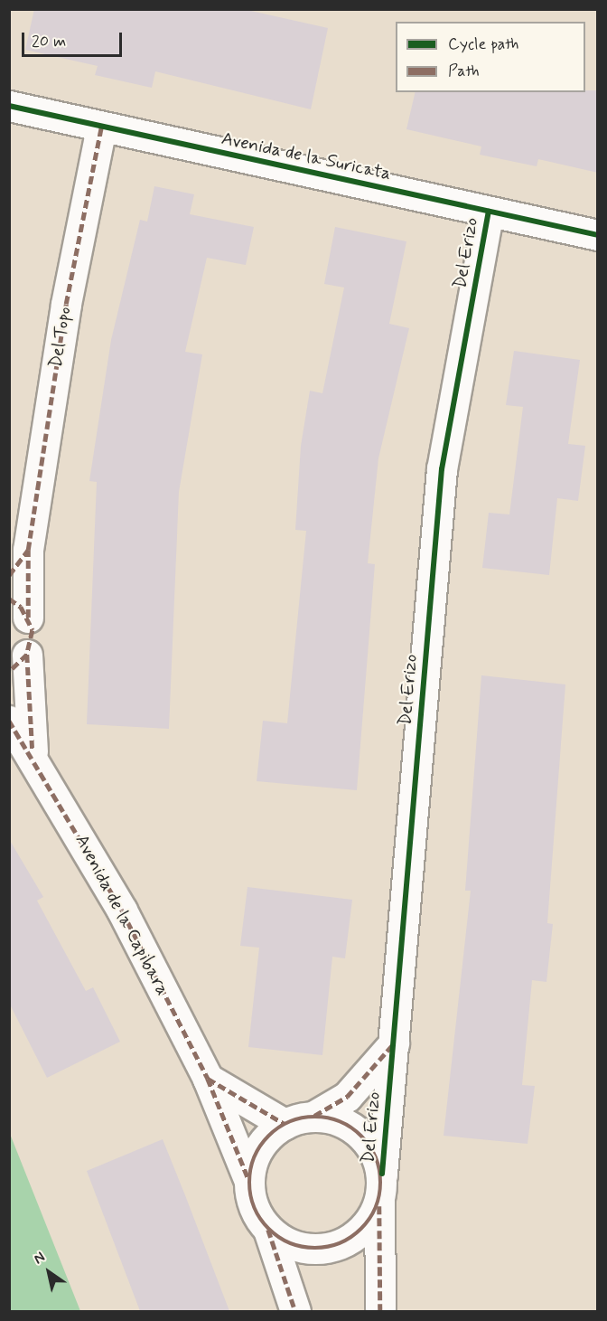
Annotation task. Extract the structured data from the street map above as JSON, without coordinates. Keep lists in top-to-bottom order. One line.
{"streets":{"street":["Avenida de la Suricata","Del Erizo","Del Topo","Avenida de la Capibara"]},"crossings":[["Avenida de la Suricata","Del Erizo"],["Avenida de la Suricata","Del Topo"],["Del Erizo","Avenida de la Capibara"],["Del Topo","Avenida de la Capibara"]],"legend":["Cycle path","Path"],"scale_bar":"20 m","north":"top left"}
